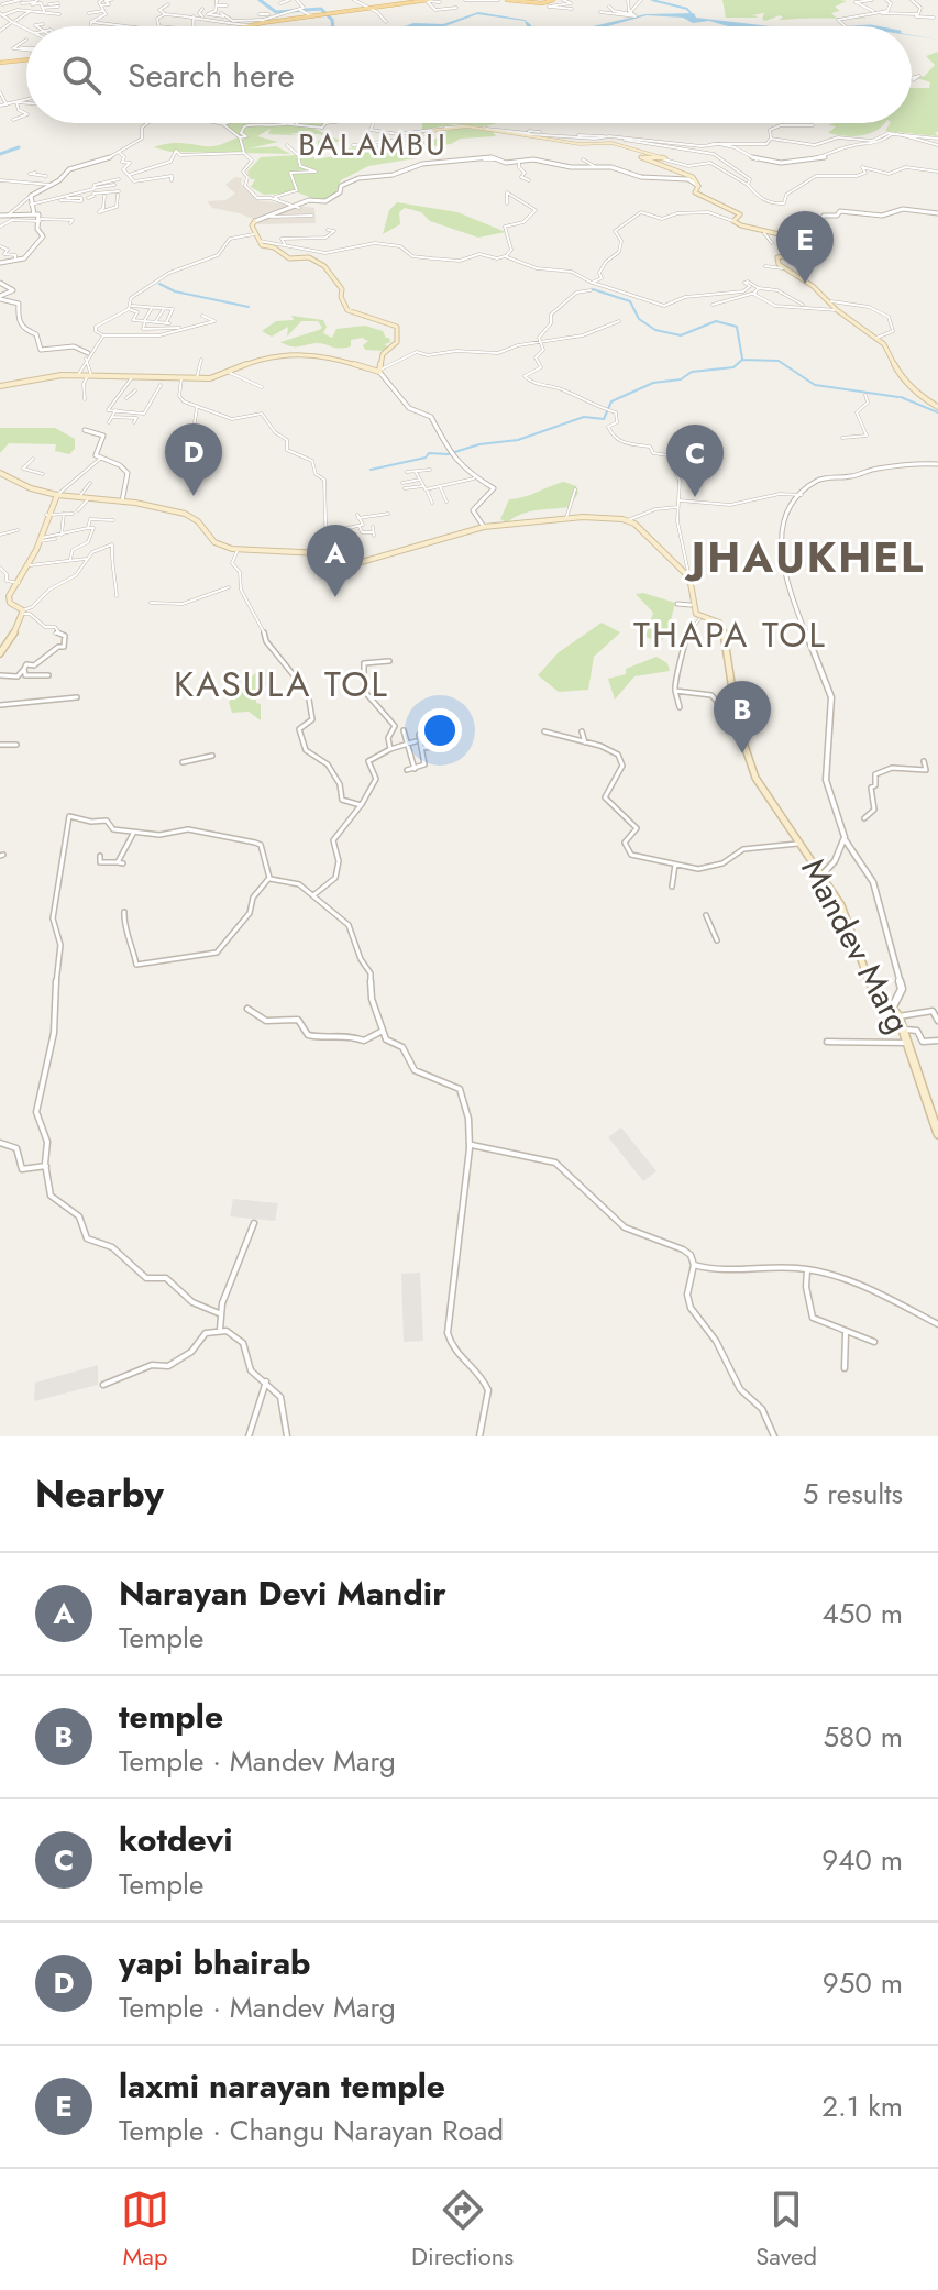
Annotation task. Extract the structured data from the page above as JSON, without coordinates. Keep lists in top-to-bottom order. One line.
{"streets":{"main road":["Mandev Marg"]},"districts":["BALAMBU","JHAUKHEL","THAPA TOL","KASULA TOL"],"page":{"search":"Search here","pins":["E","D","C","A","B"],"heading":["Nearby","5 results"],"list":[{"mark":"A","name":"Narayan Devi Mandir","note":"Temple","value":"450 m"},{"mark":"B","name":"temple","note":"Temple · Mandev Marg","value":"580 m"},{"mark":"C","name":"kotdevi","note":"Temple","value":"940 m"},{"mark":"D","name":"yapi bhairab","note":"Temple · Mandev Marg","value":"950 m"},{"mark":"E","name":"laxmi narayan temple","note":"Temple · Changu Narayan Road","value":"2.1 km"}],"nav":["Map","Directions","Saved"]}}
